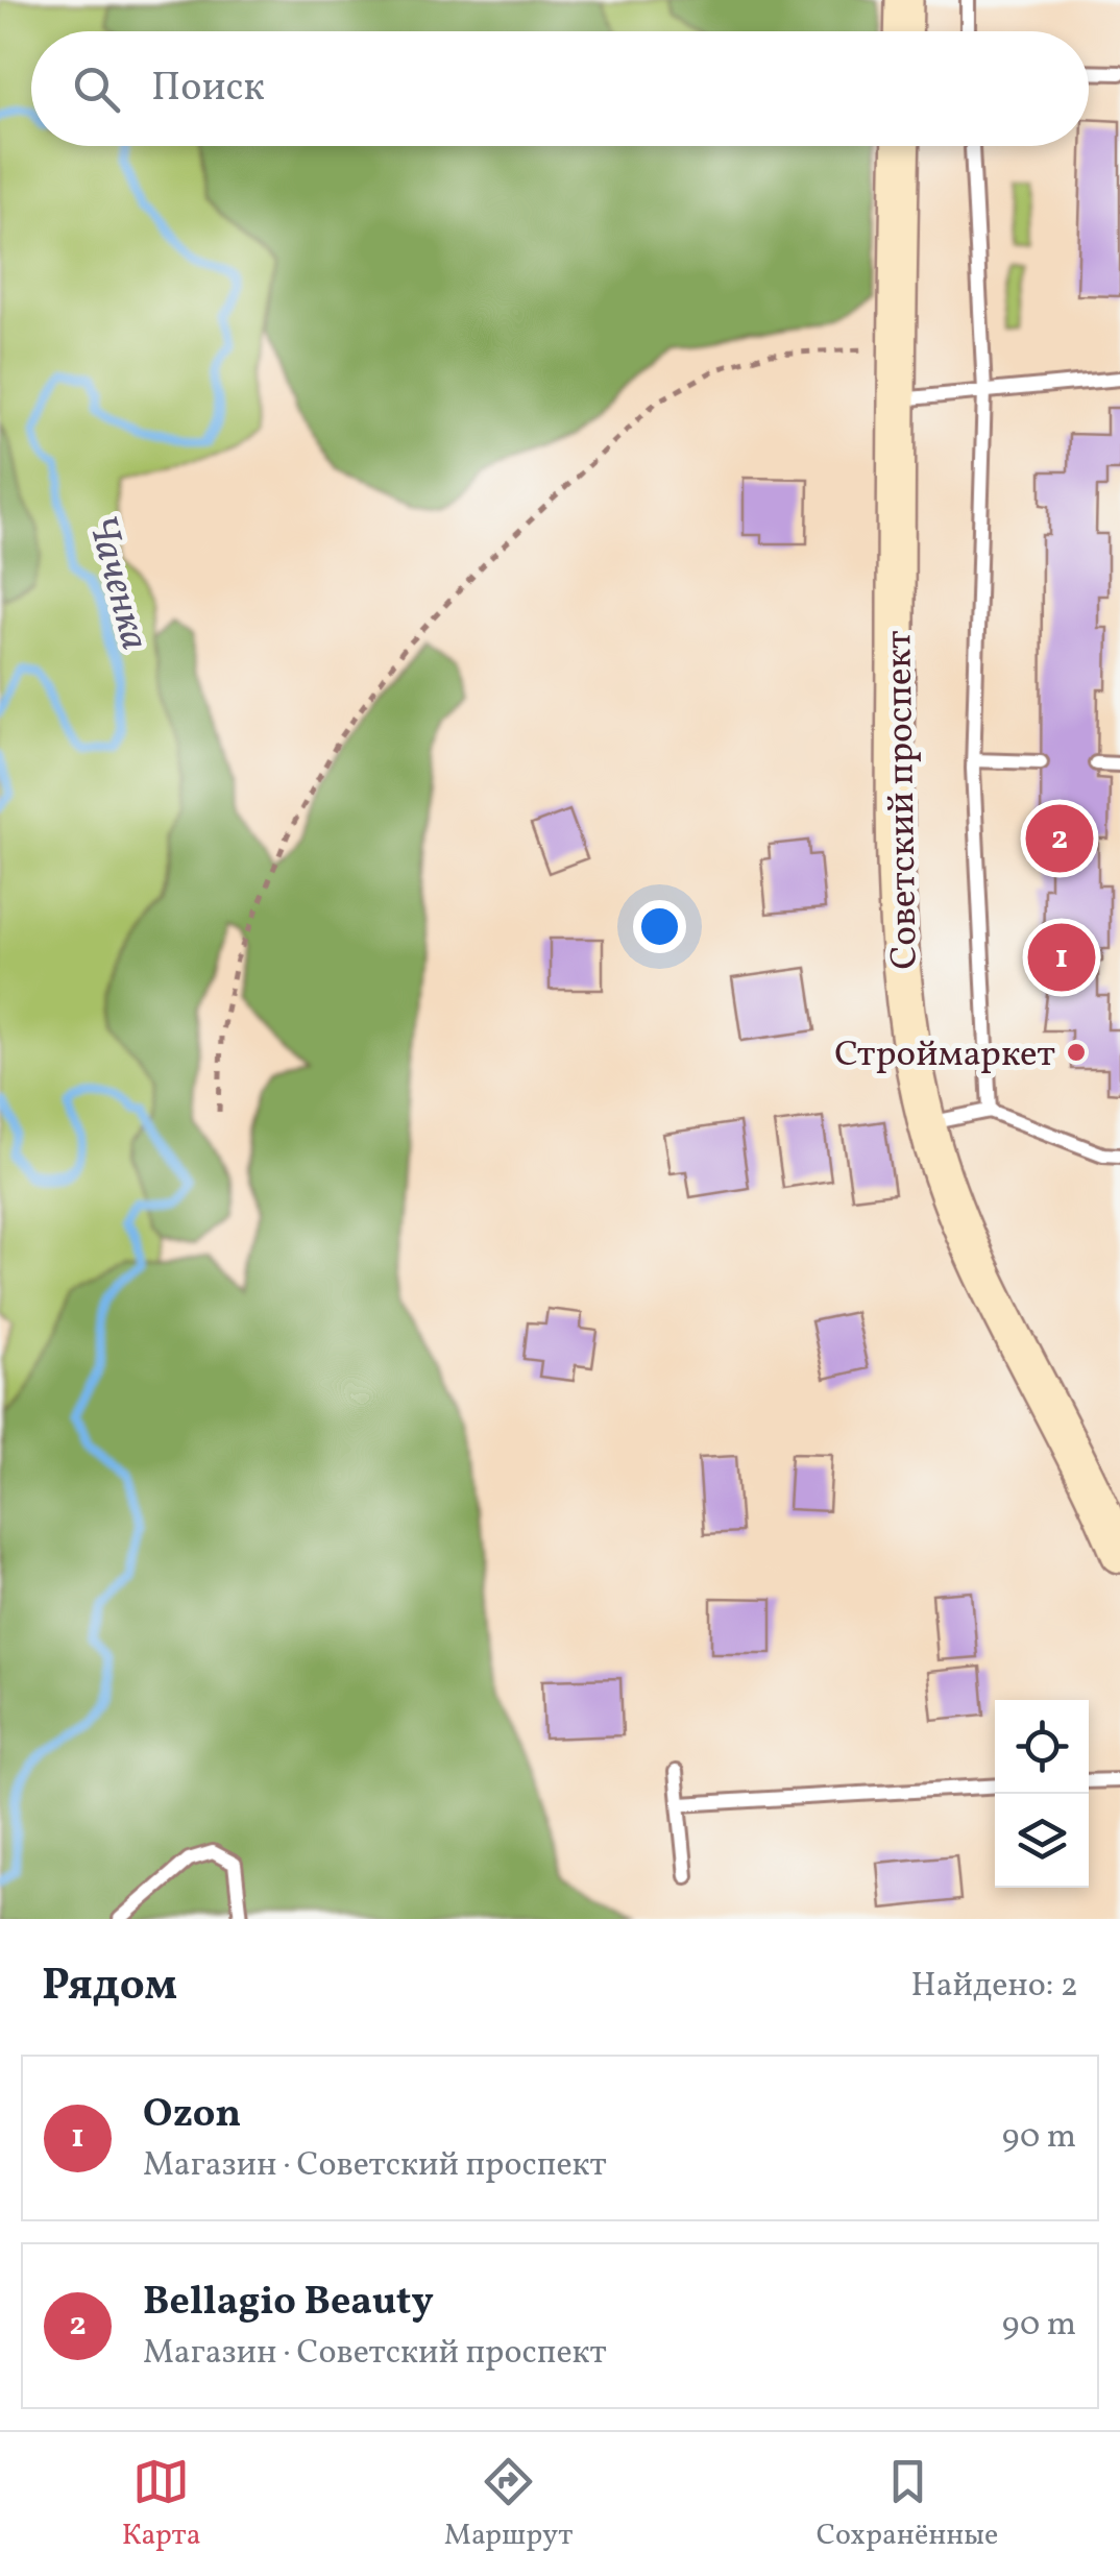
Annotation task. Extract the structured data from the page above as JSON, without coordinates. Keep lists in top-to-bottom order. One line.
{"streets":{"street":["Советский проспект"]},"water":["Чаченка"],"places":["Строймаркет"],"page":{"search":"Поиск","pins":["2","1"],"heading":["Рядом","Найдено: 2"],"list":[{"mark":"1","name":"Ozon","note":"Магазин · Советский проспект","value":"90 m"},{"mark":"2","name":"Bellagio Beauty","note":"Магазин · Советский проспект","value":"90 m"}],"nav":["Карта","Маршрут","Сохранённые"]}}
